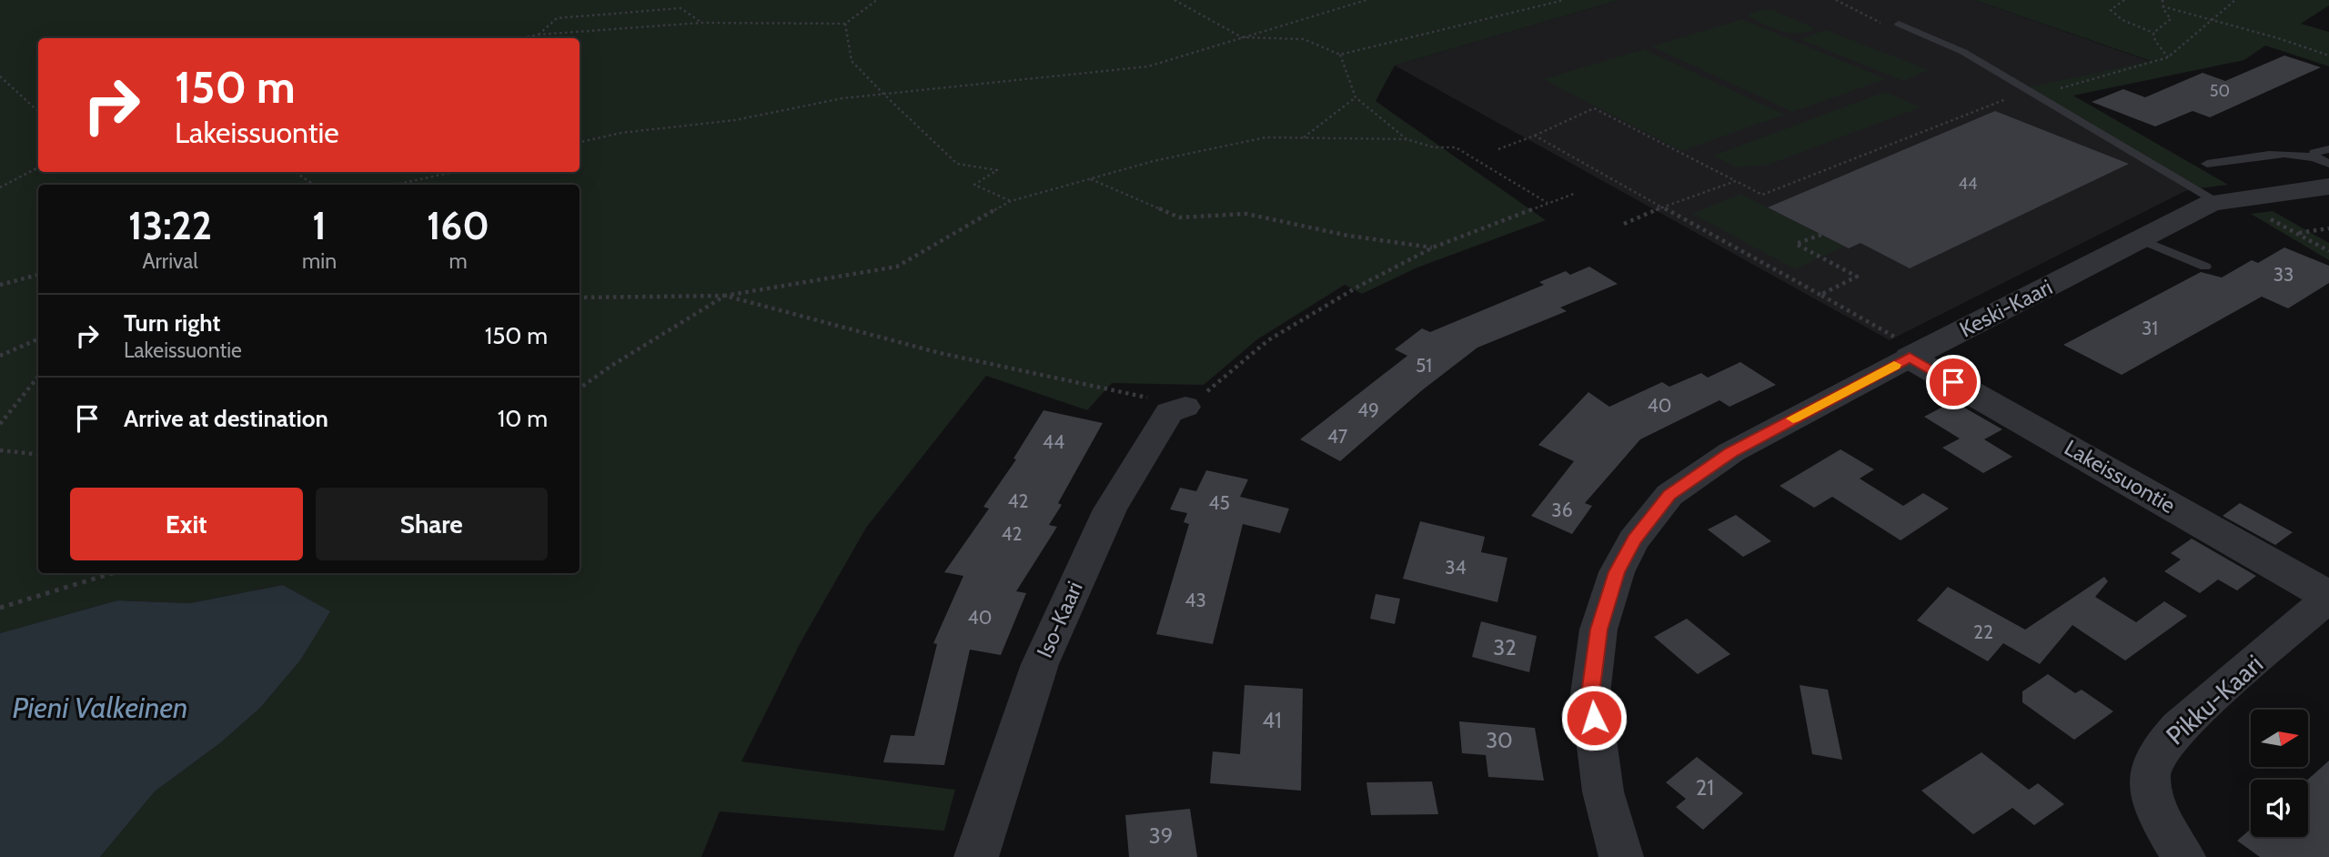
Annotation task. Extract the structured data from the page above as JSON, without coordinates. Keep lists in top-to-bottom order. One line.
{"streets":{"street":["Keski-Kaari","Lakeissuontie","Iso-Kaari","Pikku-Kaari"]},"crossings":[["Keski-Kaari","Lakeissuontie"],["Lakeissuontie","Pikku-Kaari"]],"water":["Pieni Valkeinen"],"house_numbers":["50","44","33","31","51","40","49","47","44","42","45","36","42","34","43","40","22","32","41","30","21","39"],"north":"right","page":{"turn":["150 m","Lakeissuontie"],"eta":["13:22","Arrival","1","min","160","m"],"list":[{"name":"Turn right","note":"Lakeissuontie","value":"150 m"},{"name":"Arrive at destination","value":"10 m"}],"buttons":["Exit","Share"]}}
